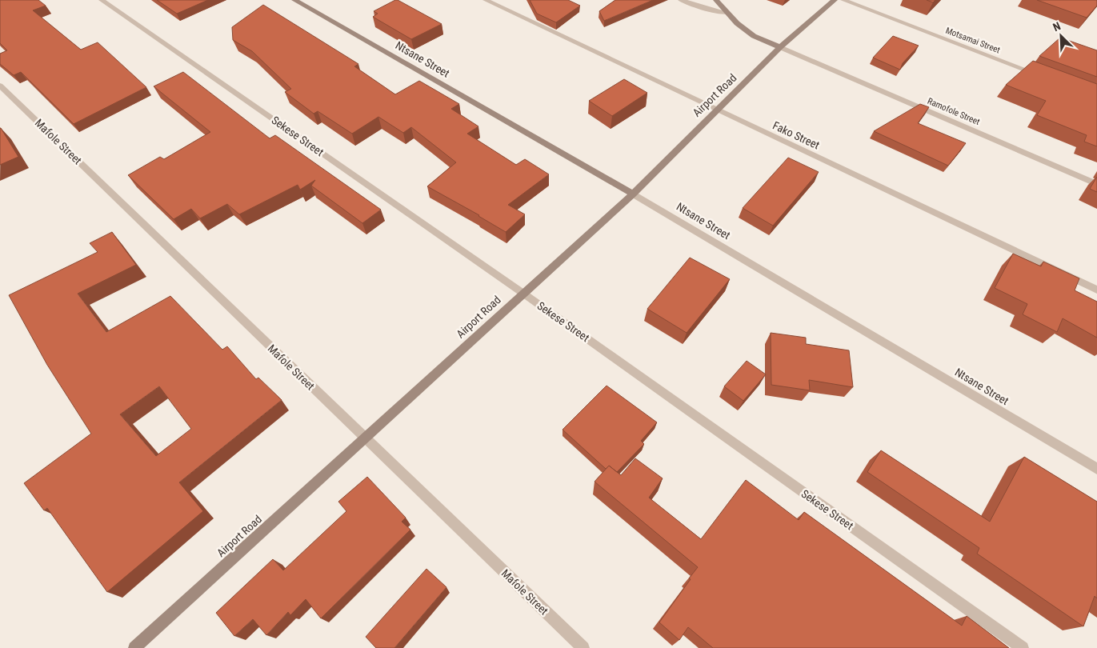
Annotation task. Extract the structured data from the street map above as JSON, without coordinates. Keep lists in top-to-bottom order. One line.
{"streets":{"main road":["Ntsane Street","Airport Road"],"street":["Motsamai Street","Ramofole Street","Fako Street","Sekese Street","Mafole Street"]},"crossings":[["Ntsane Street","Airport Road"],["Airport Road","Ramofole Street"],["Airport Road","Fako Street"],["Airport Road","Sekese Street"],["Airport Road","Mafole Street"]],"north":"top left"}
